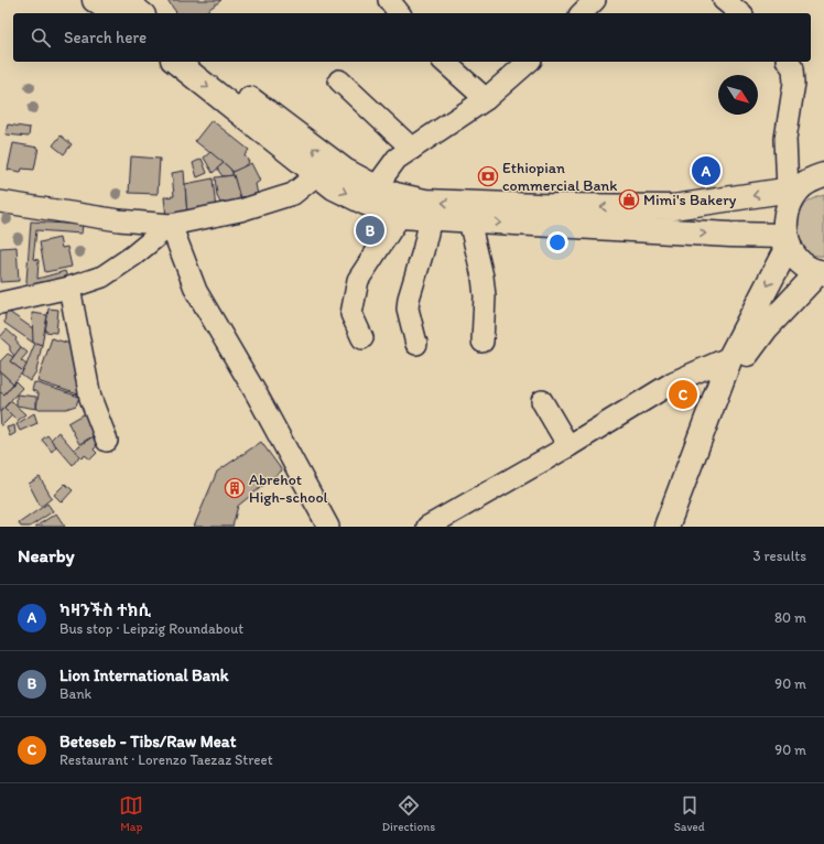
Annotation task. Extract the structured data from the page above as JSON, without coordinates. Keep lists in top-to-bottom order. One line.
{"places":{"bank":["Ethiopian commercial Bank"],"shop":["Mimi's Bakery"],"building":["Abrehot High-school"]},"north":"bottom right","page":{"search":"Search here","pins":["A","B","C"],"heading":["Nearby","3 results"],"list":[{"mark":"A","name":"ካዛንችስ ተክሲ","note":"Bus stop · Leipzig Roundabout","value":"80 m"},{"mark":"B","name":"Lion International Bank","note":"Bank","value":"90 m"},{"mark":"C","name":"Beteseb - Tibs/Raw Meat","note":"Restaurant · Lorenzo Taezaz Street","value":"90 m"}],"nav":["Map","Directions","Saved"]}}
